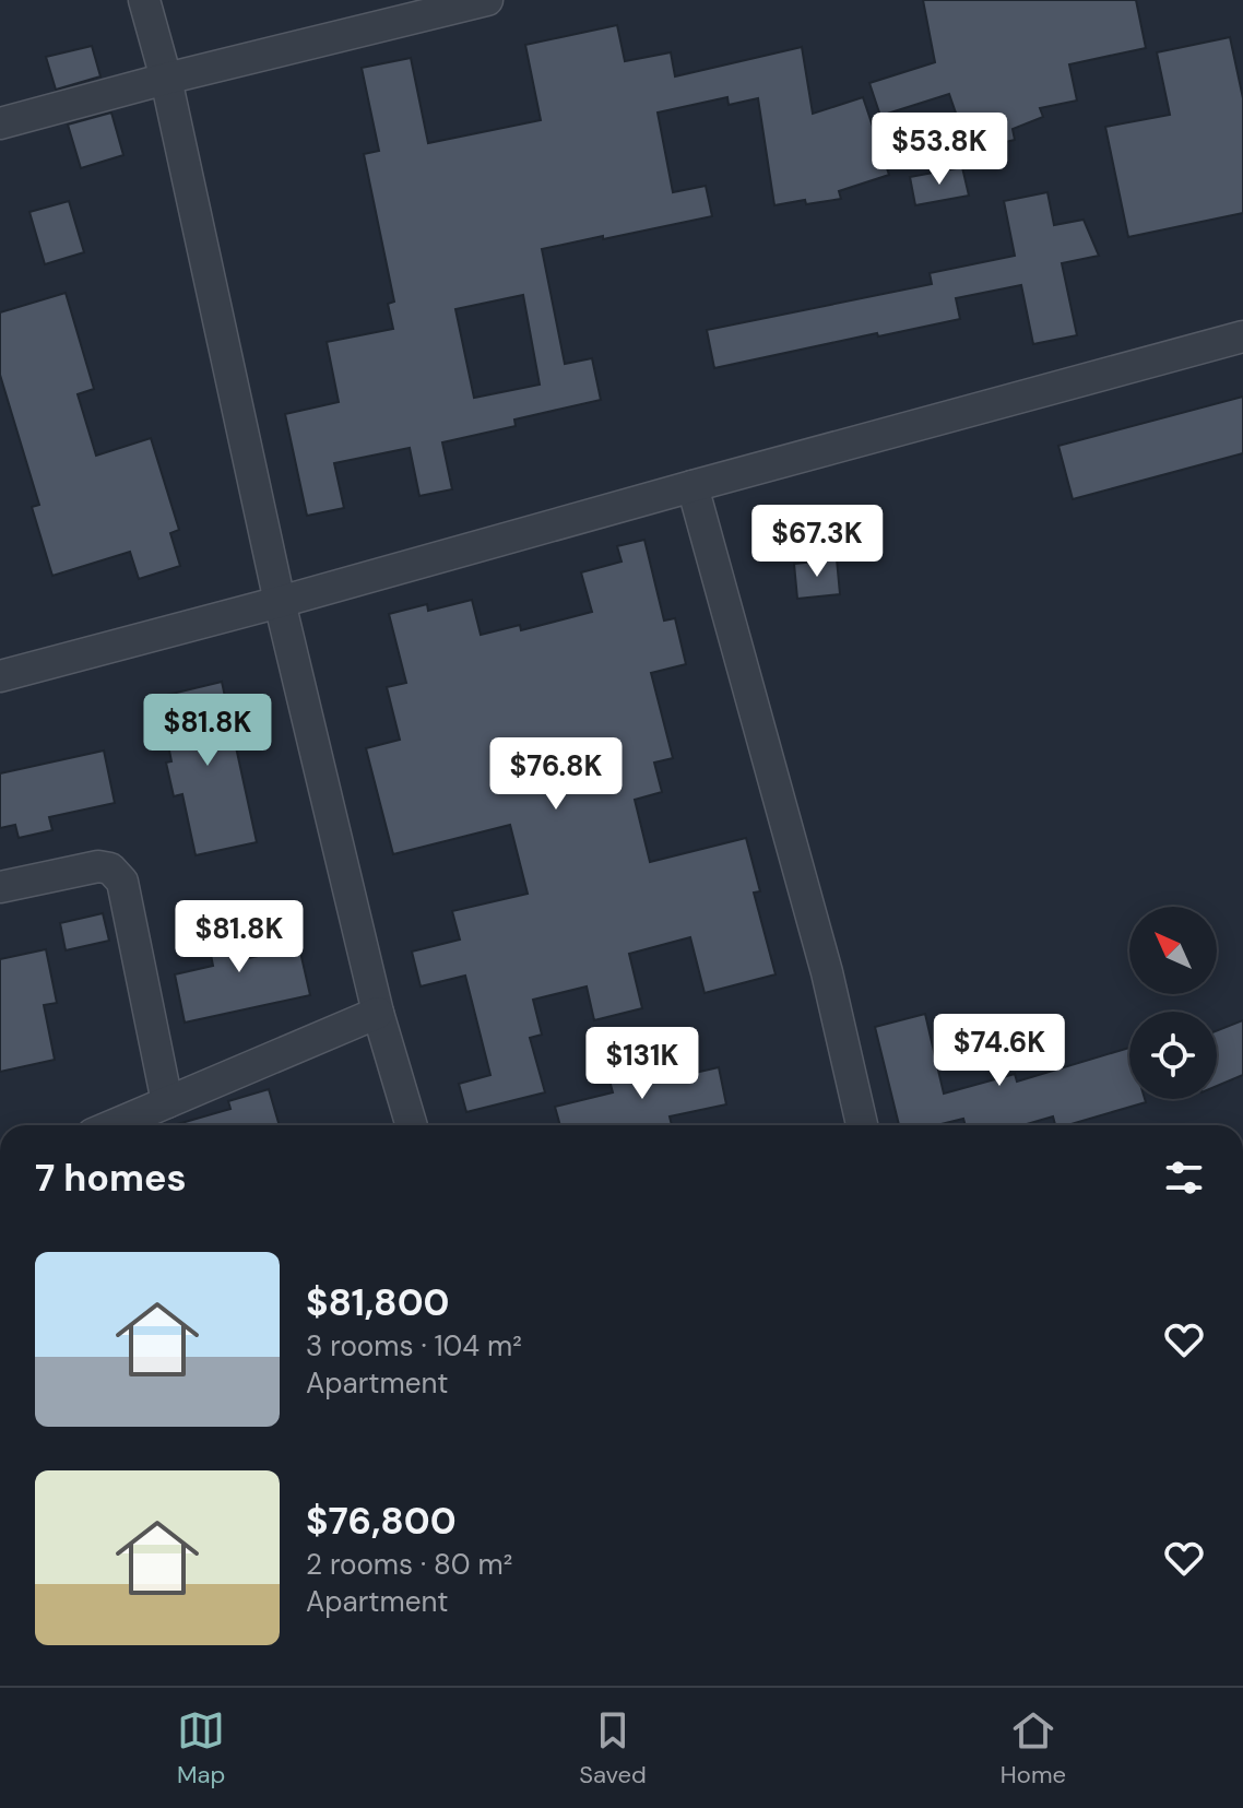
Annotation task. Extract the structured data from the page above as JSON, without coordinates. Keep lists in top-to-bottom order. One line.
{"north":"top left","page":{"price":["$53.8K","$67.3K","$81.8K","$76.8K","$81.8K","$74.6K","$131K"],"heading":"7 homes","list":[{"name":"$81,800","note":"3 rooms · 104 m² · Apartment"},{"name":"$76,800","note":"2 rooms · 80 m² · Apartment"}],"tabs":["Map","Saved","Home"]}}
